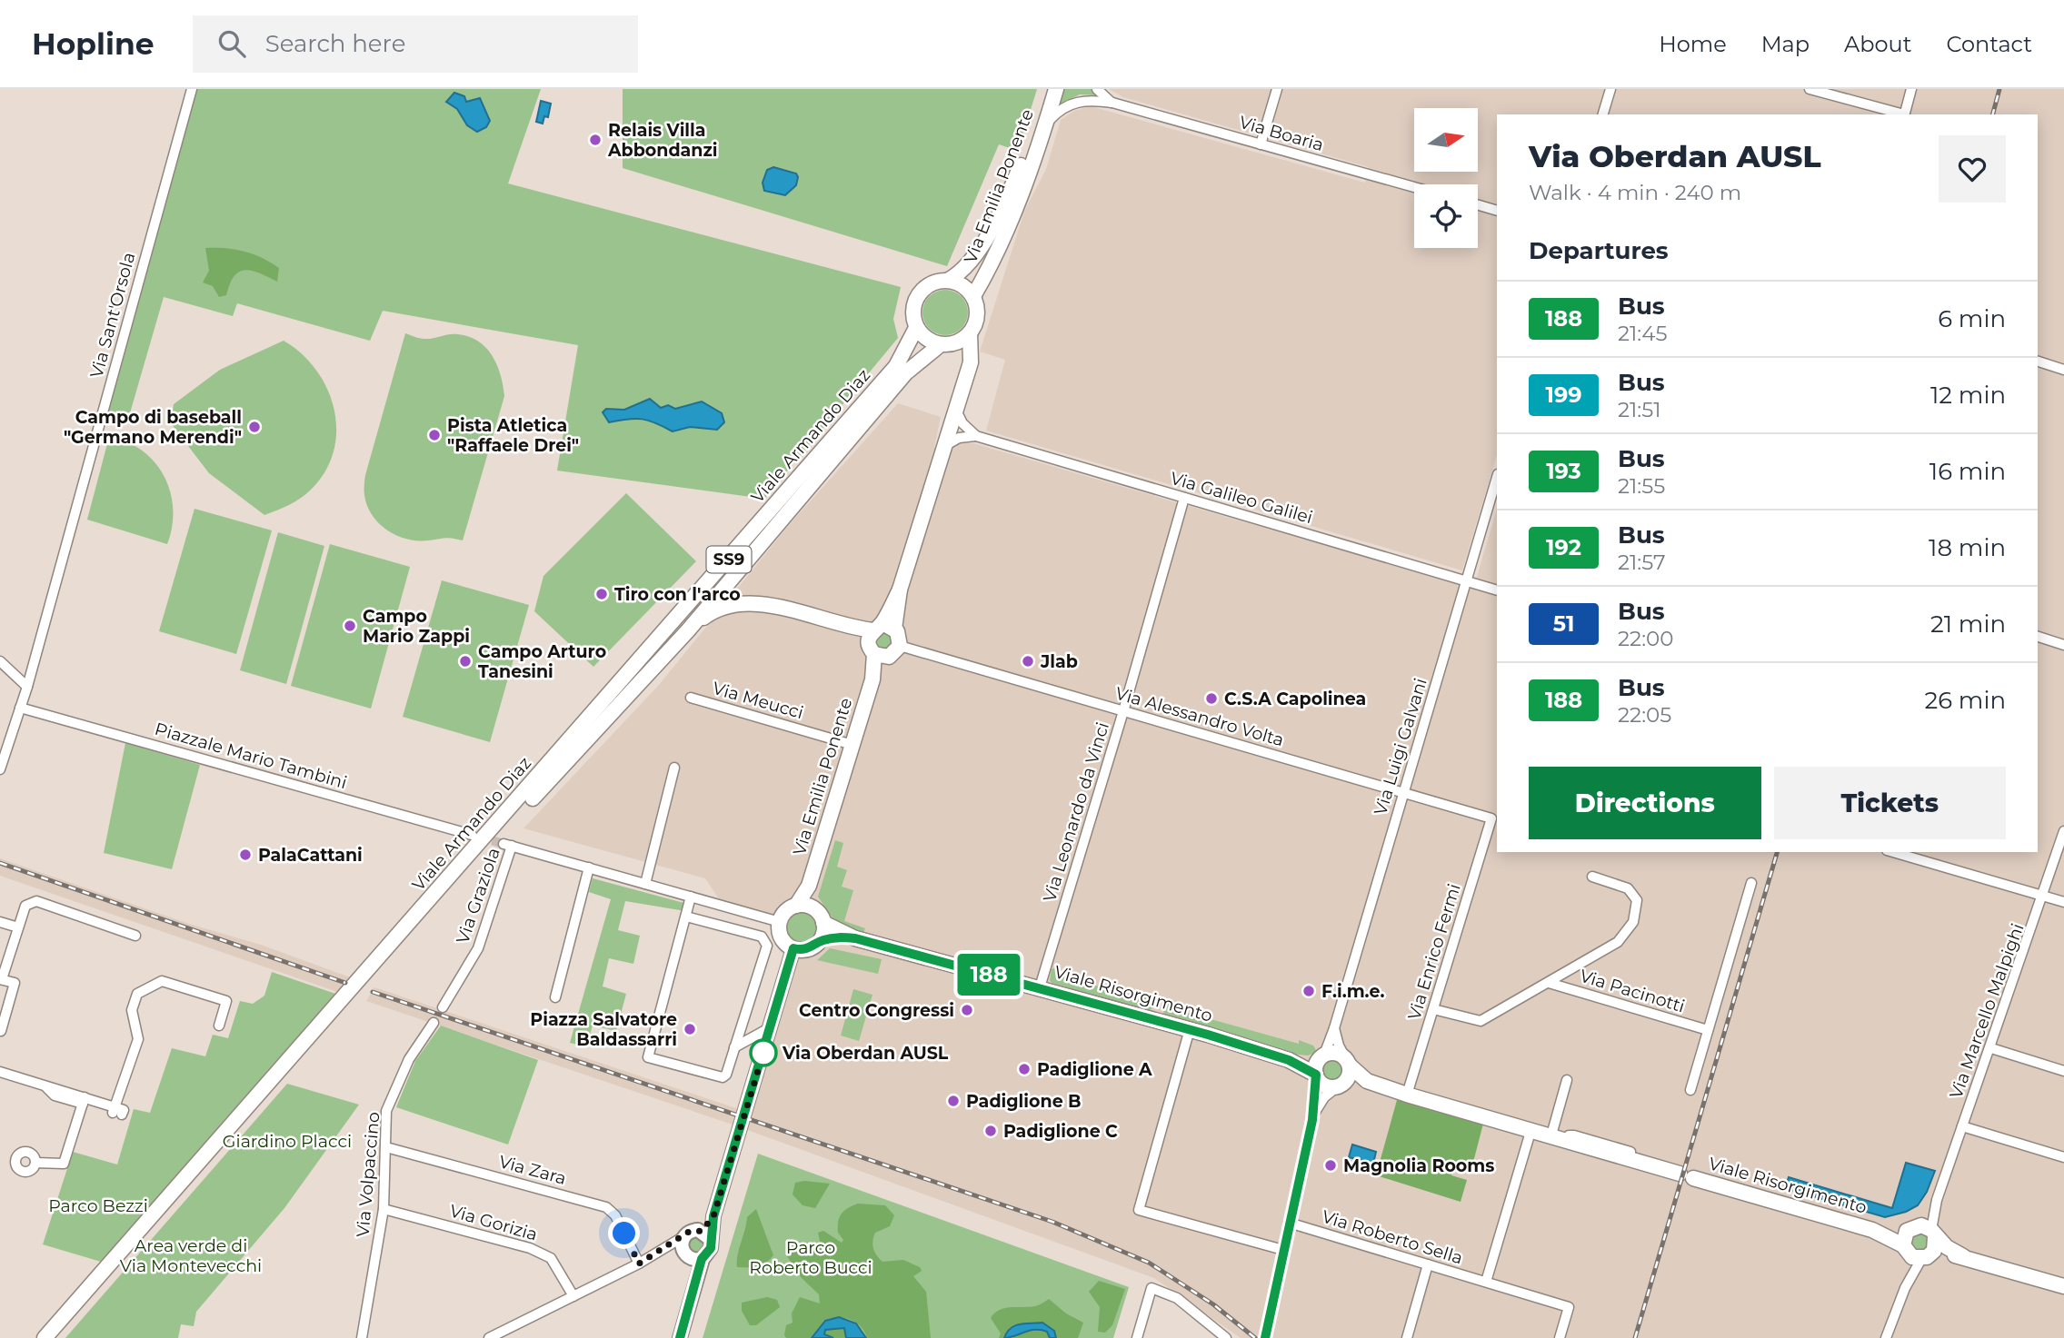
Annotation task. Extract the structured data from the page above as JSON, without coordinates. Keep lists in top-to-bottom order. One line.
{"streets":{"main road":["Via Emilia Ponente","Viale Armando Diaz","SS9","Viale Risorgimento"],"street":["Via Boaria","Via Sant'Orsola","Via Galileo Galilei","Via Meucci","Via Alessandro Volta","Via Luigi Galvani","Piazzale Mario Tambini","Via Leonardo da Vinci","Via Graziola","Via Enrico Fermi","Via Pacinotti","Via Marcello Malpighi","Via Zara","Via Volpaccino","Via Gorizia","Via Roberto Sella"]},"crossings":[["Via Boaria","Via Emilia Ponente"],["Via Emilia Ponente","Viale Armando Diaz"],["Via Emilia Ponente","SS9"],["Via Emilia Ponente","Via Meucci"],["Via Emilia Ponente","Via Graziola"],["Via Emilia Ponente","Viale Risorgimento"],["Via Sant'Orsola","Piazzale Mario Tambini"],["Viale Armando Diaz","SS9"],["Via Galileo Galilei","Via Luigi Galvani"],["Via Galileo Galilei","Via Leonardo da Vinci"],["Via Alessandro Volta","Via Luigi Galvani"],["Via Alessandro Volta","Via Leonardo da Vinci"],["Via Alessandro Volta","Via Enrico Fermi"],["Via Luigi Galvani","Viale Risorgimento"],["Via Leonardo da Vinci","Viale Risorgimento"],["Via Graziola","Viale Risorgimento"],["Via Enrico Fermi","Viale Risorgimento"],["Viale Risorgimento","Via Marcello Malpighi"],["Via Zara","Via Volpaccino"],["Via Volpaccino","Via Gorizia"]],"parks":["Giardino Placci","Parco Bezzi","Area verde di Via Montevecchi","Parco Roberto Bucci"],"places":["Relais Villa Abbondanzi","Campo di baseball \"Germano Merendi\"","Pista Atletica \"Raffaele Drei\"","Tiro con l'arco","Campo Mario Zappi","Campo Arturo Tanesini","Jlab","C.S.A Capolinea","PalaCattani","F.i.m.e.","Centro Congressi","Piazza Salvatore Baldassarri","Via Oberdan AUSL","Padiglione A","Padiglione B","Padiglione C","Magnolia Rooms"],"lines":["bus line 188"],"north":"right","page":{"header":"Hopline","search":"Search here","nav":["Home","Map","About","Contact"],"on_map":"188","heading":[["Via Oberdan AUSL","Walk · 4 min · 240 m"],"Departures"],"list":[{"mark":"188","name":"Bus","note":"21:45","value":"6 min"},{"mark":"199","name":"Bus","note":"21:51","value":"12 min"},{"mark":"193","name":"Bus","note":"21:55","value":"16 min"},{"mark":"192","name":"Bus","note":"21:57","value":"18 min"},{"mark":"51","name":"Bus","note":"22:00","value":"21 min"},{"mark":"188","name":"Bus","note":"22:05","value":"26 min"}],"buttons":["Directions","Tickets"]}}
